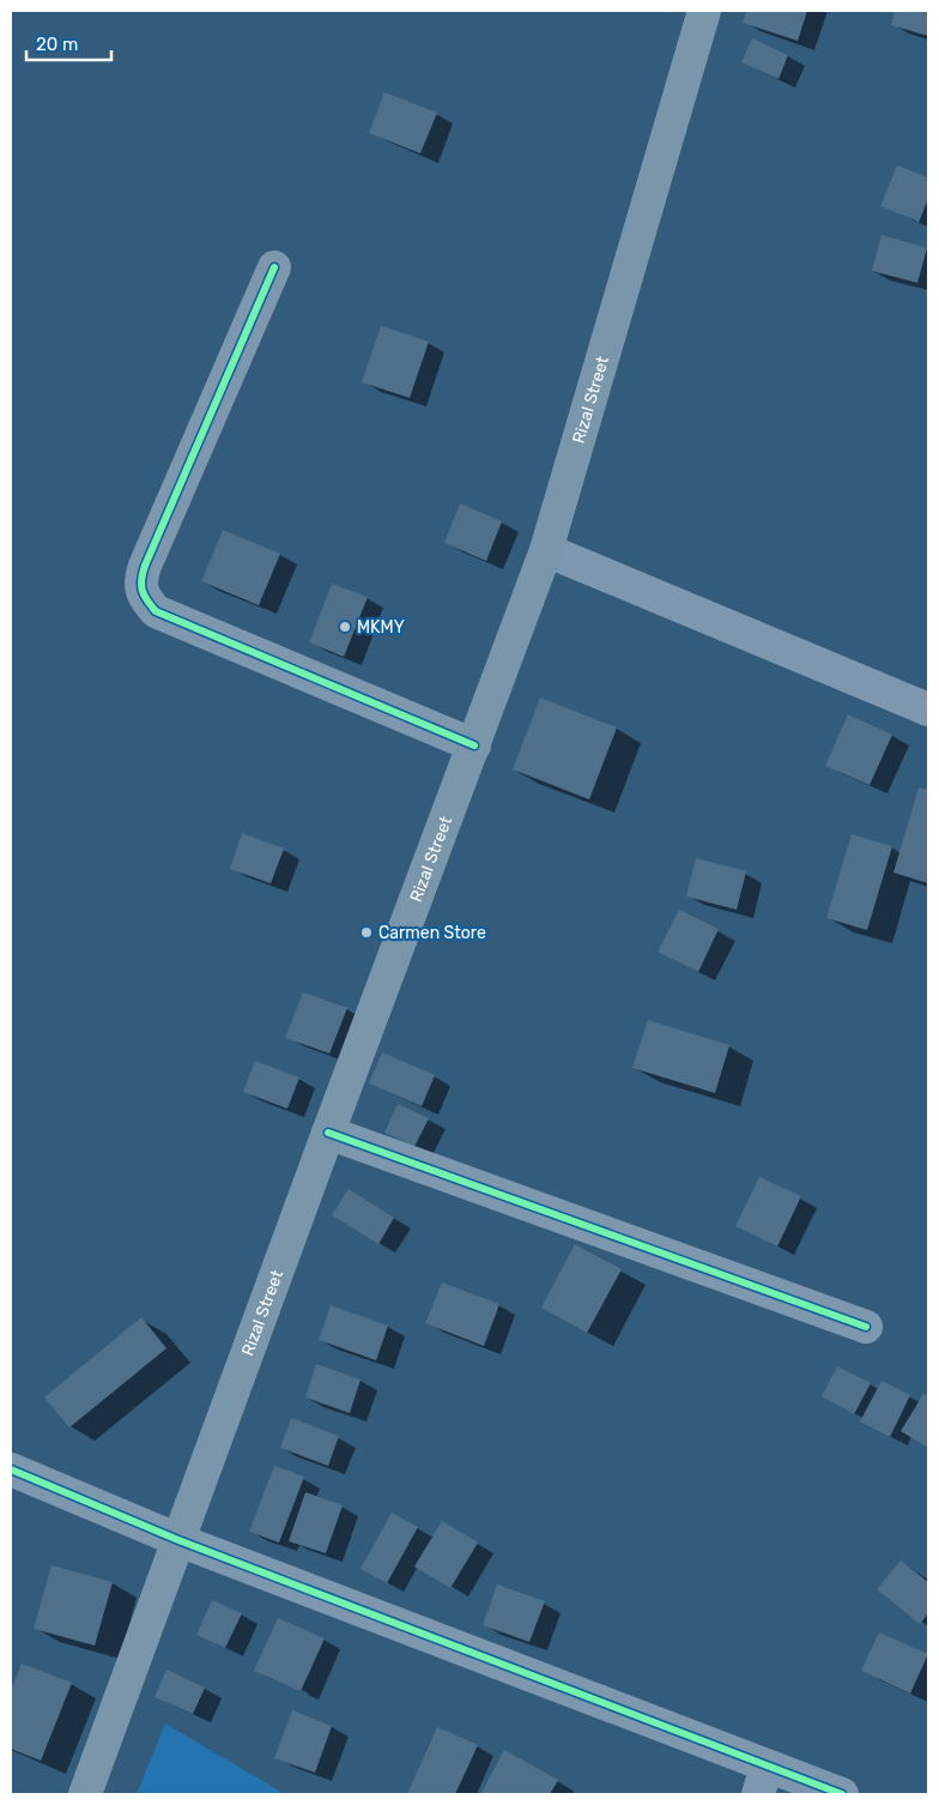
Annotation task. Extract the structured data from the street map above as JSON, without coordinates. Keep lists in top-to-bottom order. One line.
{"streets":{"main road":["Rizal Street"]},"places":["MKMY","Carmen Store"],"scale_bar":"20 m"}
